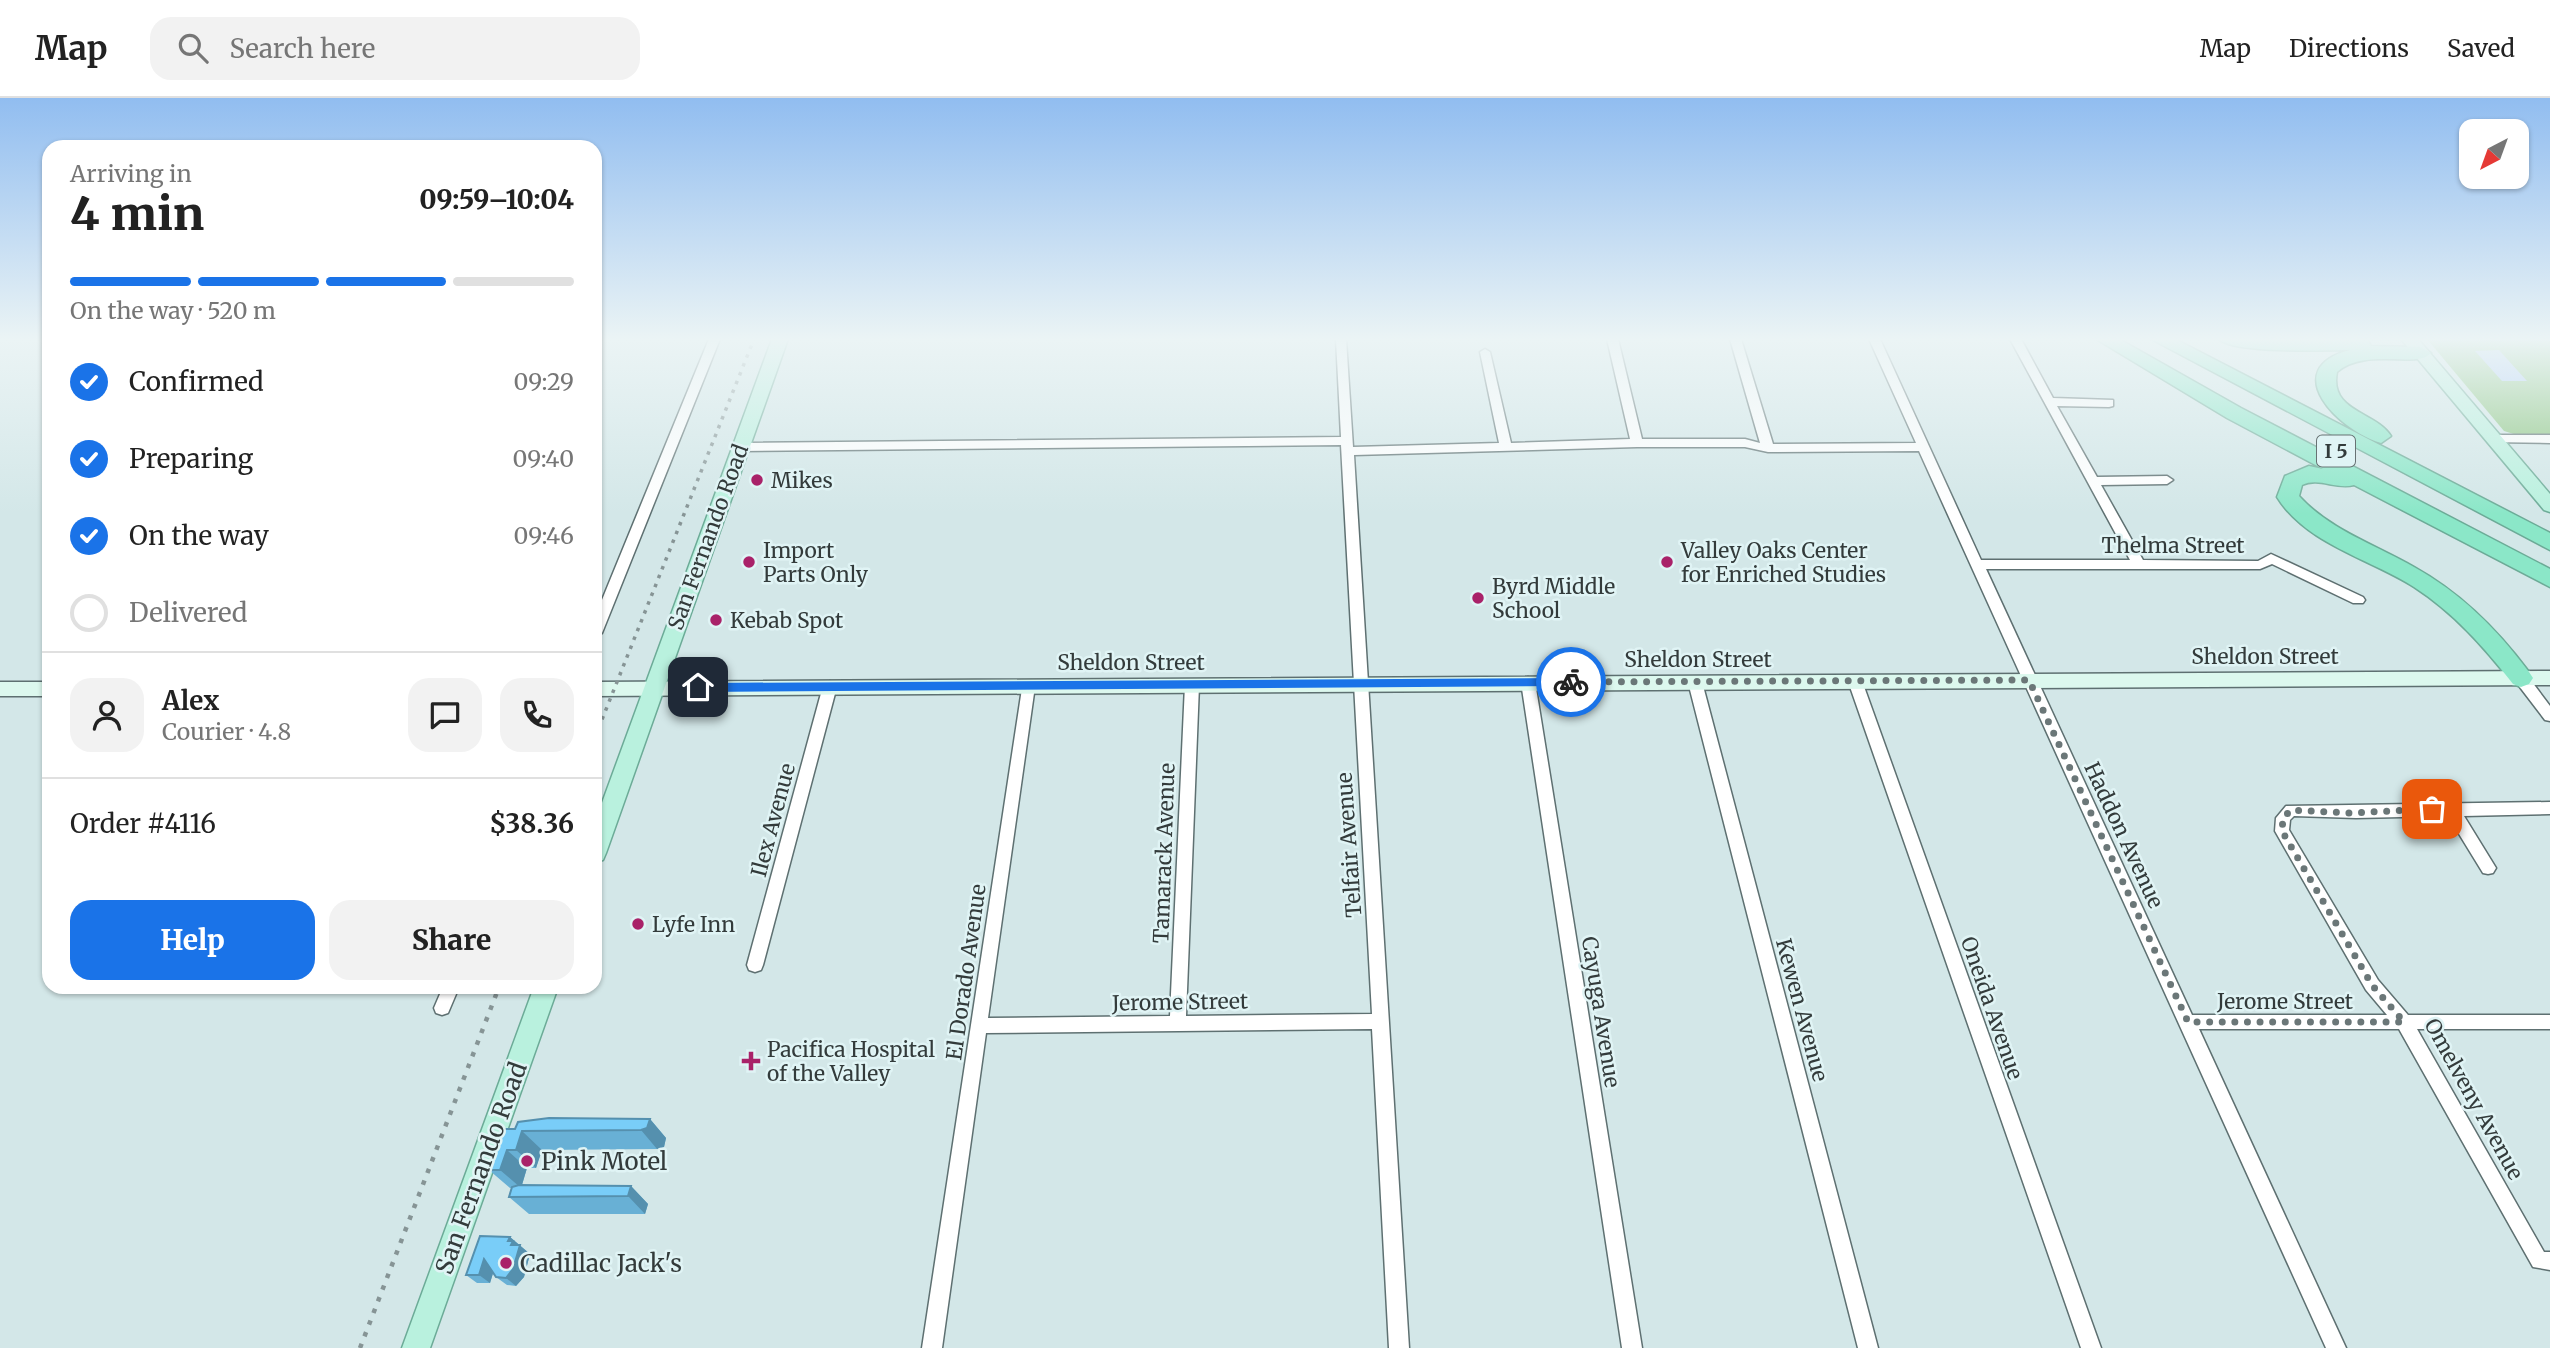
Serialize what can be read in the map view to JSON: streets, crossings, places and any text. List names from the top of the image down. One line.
{"streets":{"highway":["I 5"],"main road":["San Fernando Road","Sheldon Street"],"street":["Thelma Street","Ilex Avenue","Haddon Avenue","Telfair Avenue","Tamarack Avenue","El Dorado Avenue","Jerome Street","Oneida Avenue","Kewen Avenue","Cayuga Avenue","Omelveny Avenue"]},"crossings":[["San Fernando Road","Sheldon Street"],["Thelma Street","Haddon Avenue"],["Sheldon Street","Ilex Avenue"],["Sheldon Street","Haddon Avenue"],["Sheldon Street","Telfair Avenue"],["Sheldon Street","Tamarack Avenue"],["Sheldon Street","El Dorado Avenue"],["Sheldon Street","Oneida Avenue"],["Sheldon Street","Kewen Avenue"],["Sheldon Street","Cayuga Avenue"],["Haddon Avenue","Jerome Street"],["Telfair Avenue","Jerome Street"],["Tamarack Avenue","Jerome Street"],["El Dorado Avenue","Jerome Street"],["Jerome Street","Omelveny Avenue"]],"places":{"other":["Mikes","Import Parts Only","Valley Oaks Center for Enriched Studies","Byrd Middle School","Kebab Spot","Lyfe Inn","Pink Motel","Cadillac Jack's"],"health":["Pacifica Hospital of the Valley"]},"north":"bottom left","page":{"header":"Map","search":"Search here","nav":["Map","Directions","Saved"],"heading":["4 min","Arriving in","09:59–10:04"],"panel":["Alex","Courier · 4.8","Order #4116","$38.36"],"bar":"On the way · 520 m","list":[["Confirmed","09:29"],["Preparing","09:40"],["On the way","09:46"],"Delivered"],"buttons":["Help","Share"]}}
